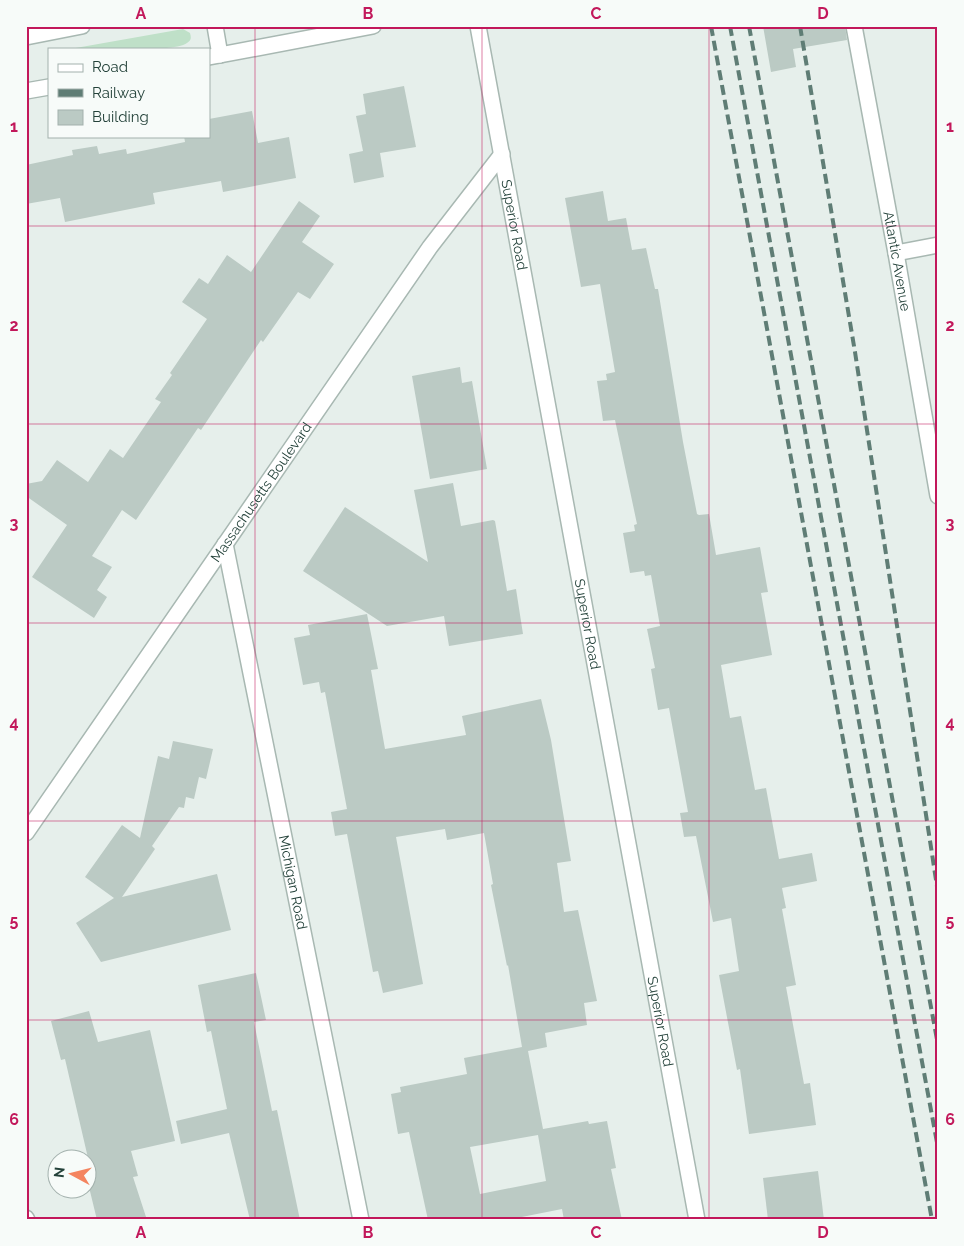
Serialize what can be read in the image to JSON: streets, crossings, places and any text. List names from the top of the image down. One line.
{"streets":{"street":["Superior Road","Atlantic Avenue","Massachusetts Boulevard","Michigan Road"]},"crossings":[["Superior Road","Massachusetts Boulevard"],["Massachusetts Boulevard","Michigan Road"]],"legend":["Road","Railway","Building"],"north":"left","grid":{"columns":["A","B","C","D"],"rows":["1","2","3","4","5","6"]}}
